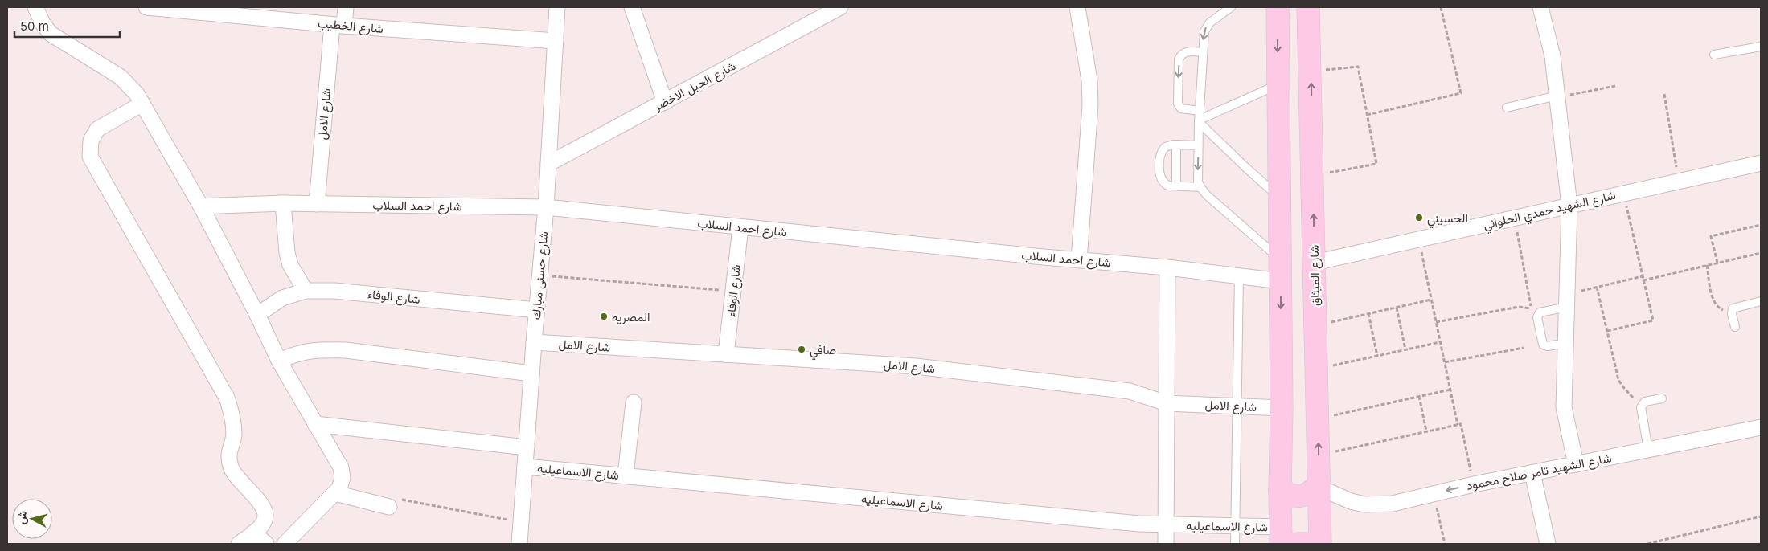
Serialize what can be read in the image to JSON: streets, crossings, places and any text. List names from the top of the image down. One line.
{"streets":{"main road":["شارع الميثاق"],"street":["شارع الخطيب","شارع الجبل الاخضر","شارع الامل","شارع احمد السلاب","شارع الشهيد حمدي الحلواني","شارع حسنى مبارك","شارع الوفاء","شارع الاسماعيليه","شارع الشهيد تامر صلاح محمود"]},"crossings":[["شارع الخطيب","شارع الامل"],["شارع الخطيب","شارع حسنى مبارك"],["شارع الجبل الاخضر","شارع حسنى مبارك"],["شارع الامل","شارع احمد السلاب"],["شارع الامل","شارع حسنى مبارك"],["شارع الامل","شارع الوفاء"],["شارع احمد السلاب","شارع حسنى مبارك"],["شارع احمد السلاب","شارع الوفاء"],["شارع الشهيد حمدي الحلواني","شارع الميثاق"],["شارع حسنى مبارك","شارع الوفاء"],["شارع حسنى مبارك","شارع الاسماعيليه"],["شارع الميثاق","شارع الشهيد تامر صلاح محمود"]],"places":["الحسيني","المصريه","صافي"],"scale_bar":"50 m","north":"left"}
